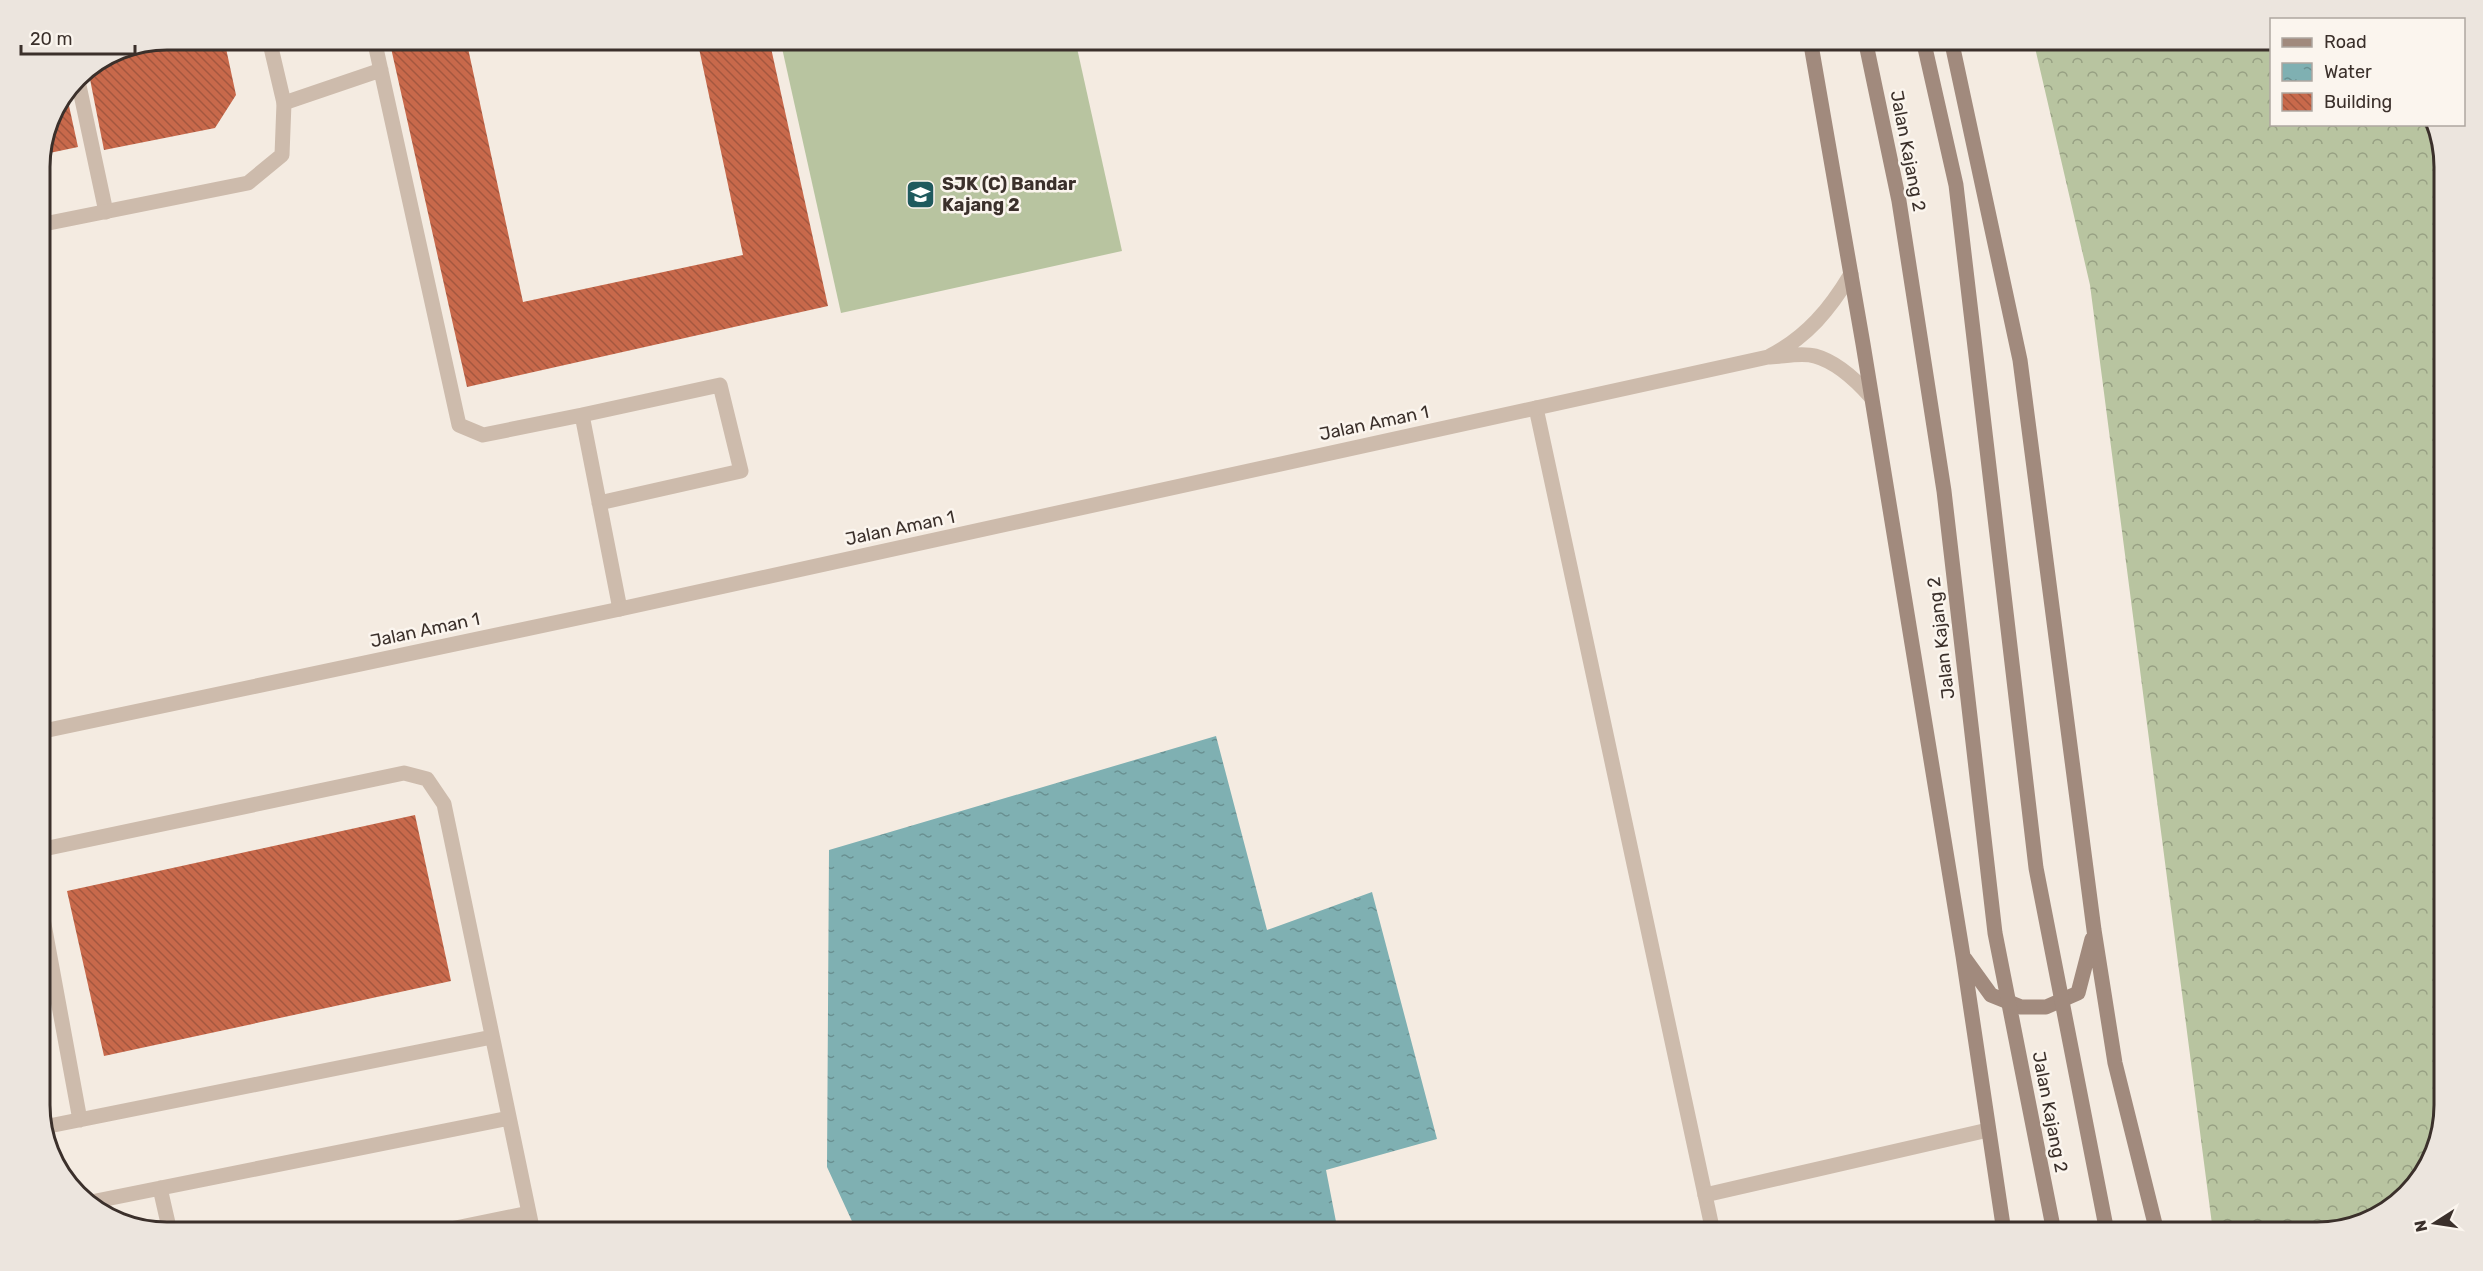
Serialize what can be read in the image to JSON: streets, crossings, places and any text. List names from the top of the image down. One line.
{"streets":{"main road":["Jalan Kajang 2"],"street":["Jalan Aman 1"]},"places":{"school or university":["SJK (C) Bandar Kajang 2"]},"legend":["Road","Water","Building"],"scale_bar":"20 m","north":"left"}
